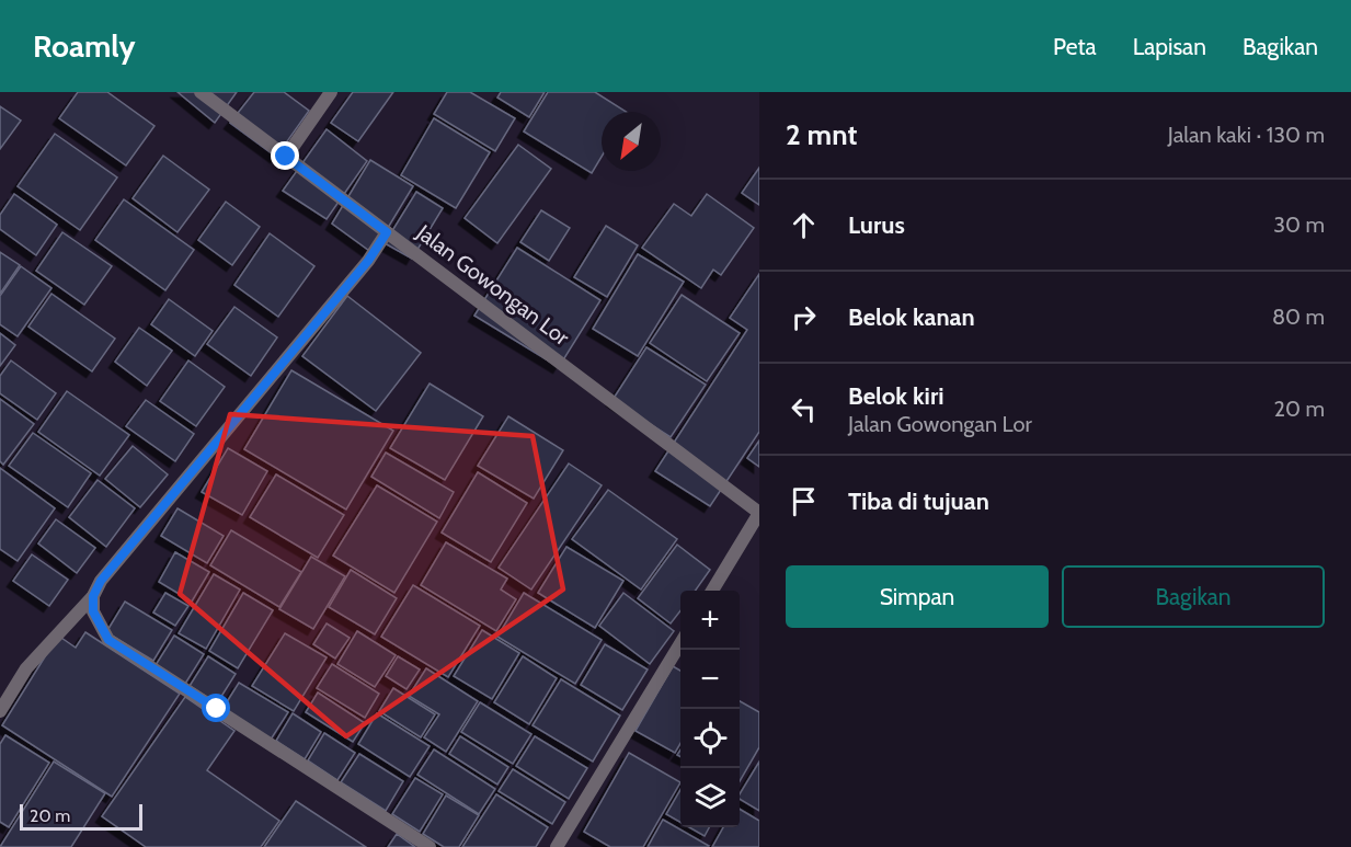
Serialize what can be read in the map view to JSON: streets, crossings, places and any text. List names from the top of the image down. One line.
{"streets":{"street":["Jalan Gowongan Lor"]},"scale_bar":"20 m","north":"bottom left","page":{"header":"Roamly","nav":["Peta","Lapisan","Bagikan"],"heading":["2 mnt","Jalan kaki · 130 m"],"list":[["Lurus","30 m"],["Belok kanan","80 m"],["Belok kiri","Jalan Gowongan Lor","20 m"],"Tiba di tujuan"],"buttons":["Simpan","Bagikan"],"map_buttons":["+","−"],"scale":"20 m"}}
